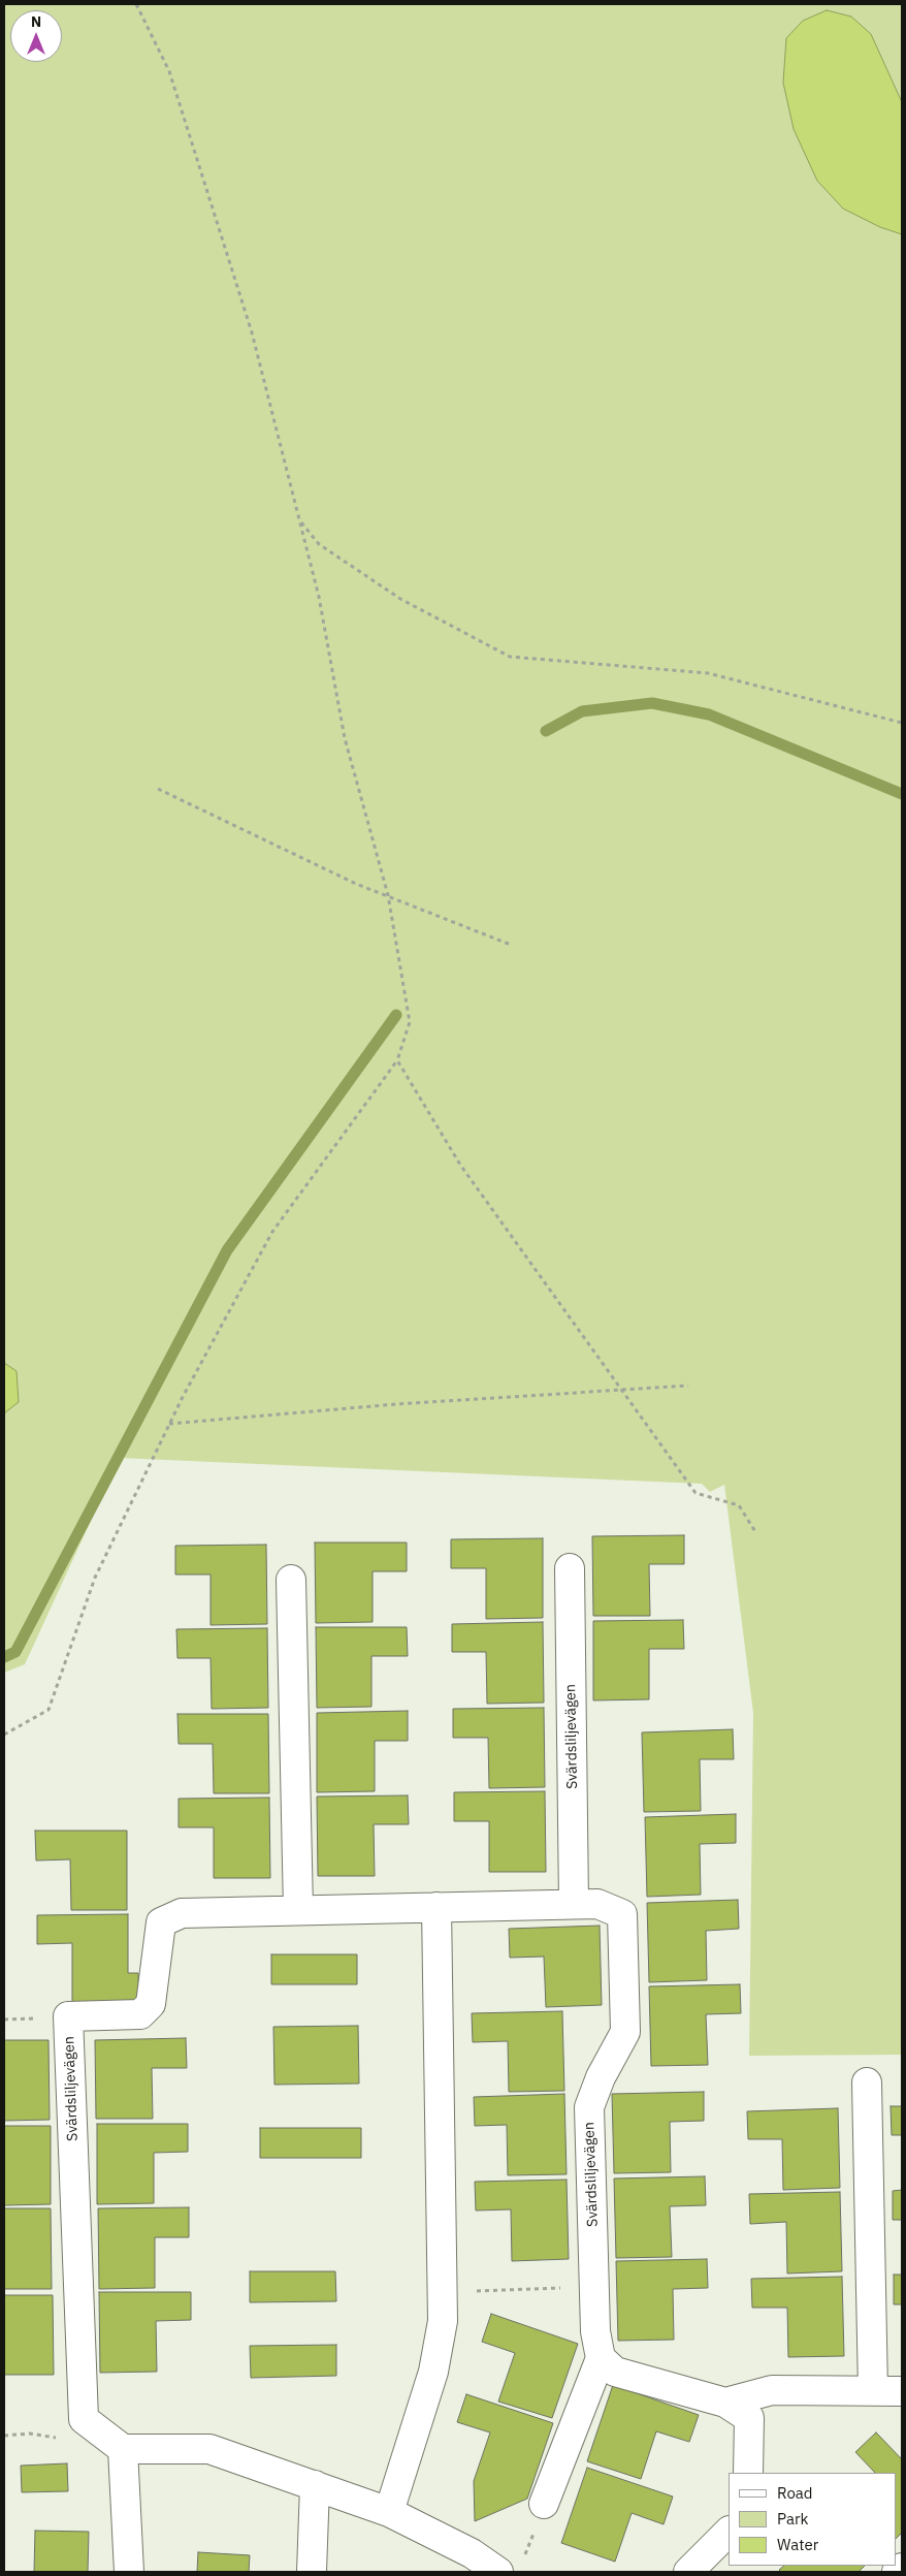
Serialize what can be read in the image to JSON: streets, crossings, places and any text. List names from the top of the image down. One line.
{"streets":{"street":["Svärdsliljevägen"]},"legend":["Road","Park","Water"],"north":"top"}
